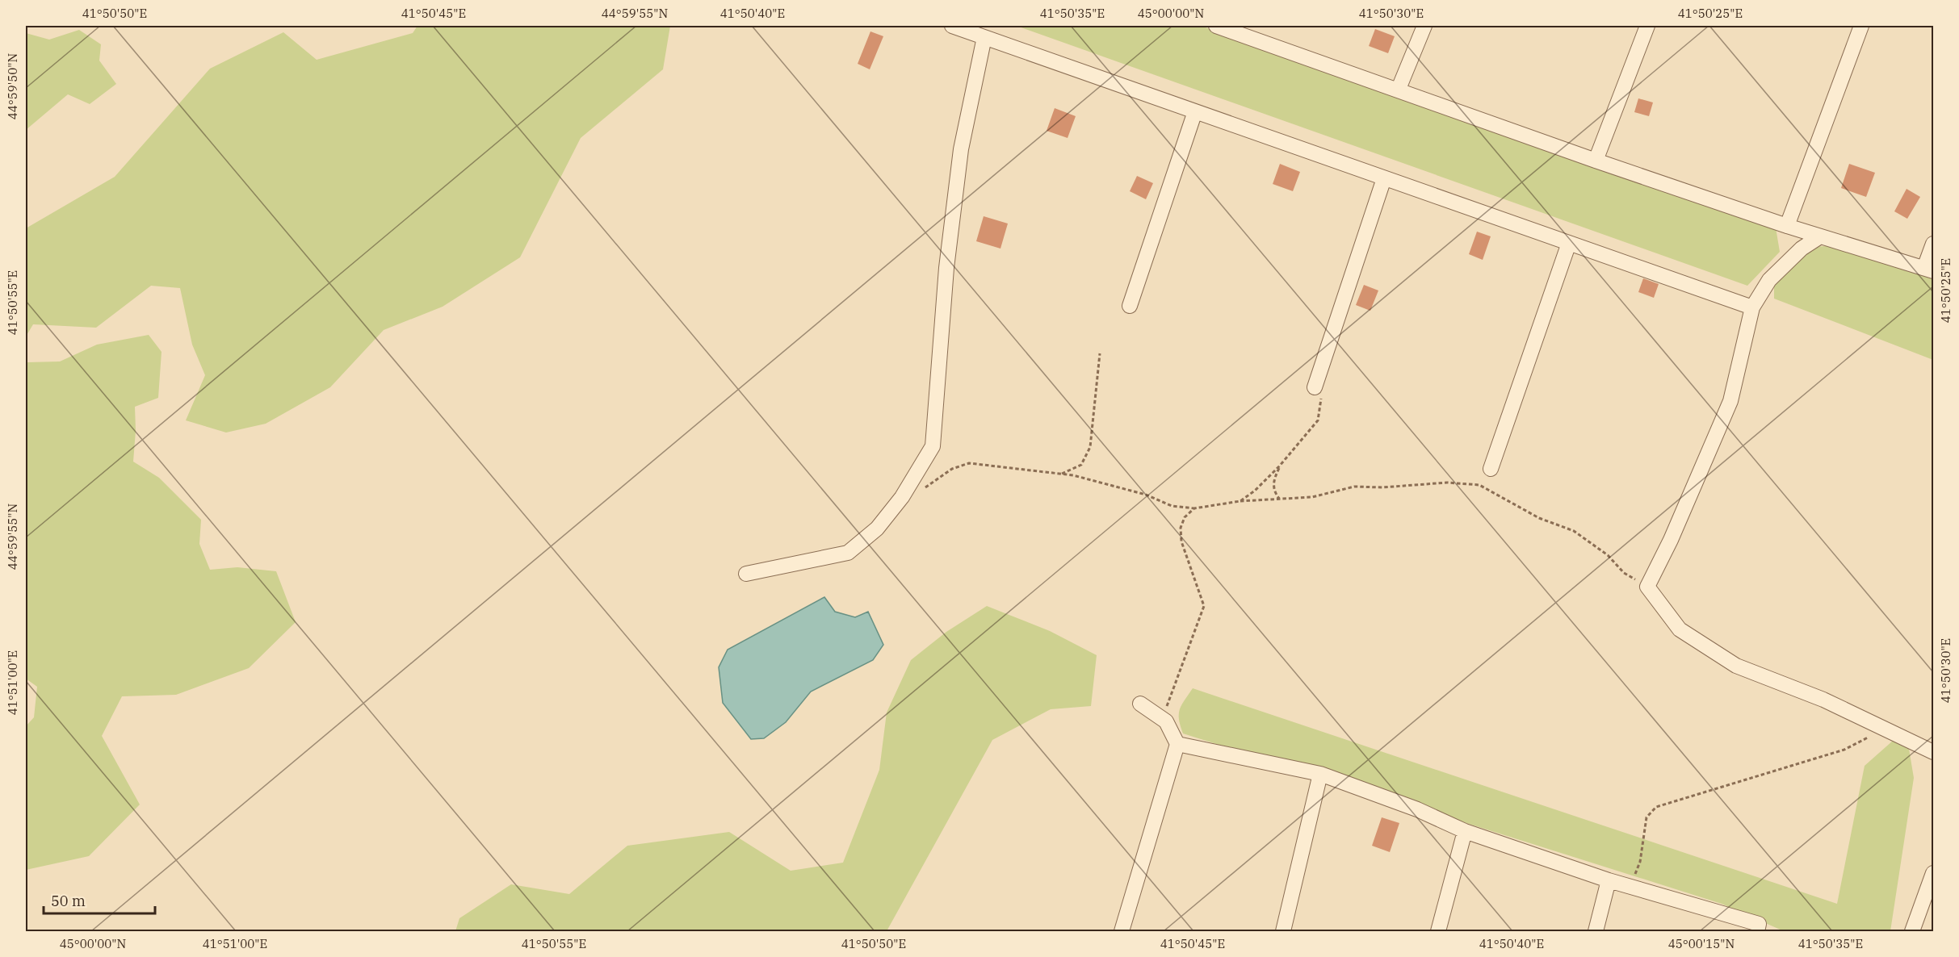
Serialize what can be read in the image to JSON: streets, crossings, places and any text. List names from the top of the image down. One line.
{"scale_bar":"50 m","coordinates":["41°50'50\"E","41°50'45\"E","44°59'55\"N","41°50'40\"E","41°50'35\"E","45°00'00\"N","41°50'30\"E","41°50'25\"E","44°59'50\"N","41°50'55\"E","41°51'00\"E","45°00'15\"N"]}
